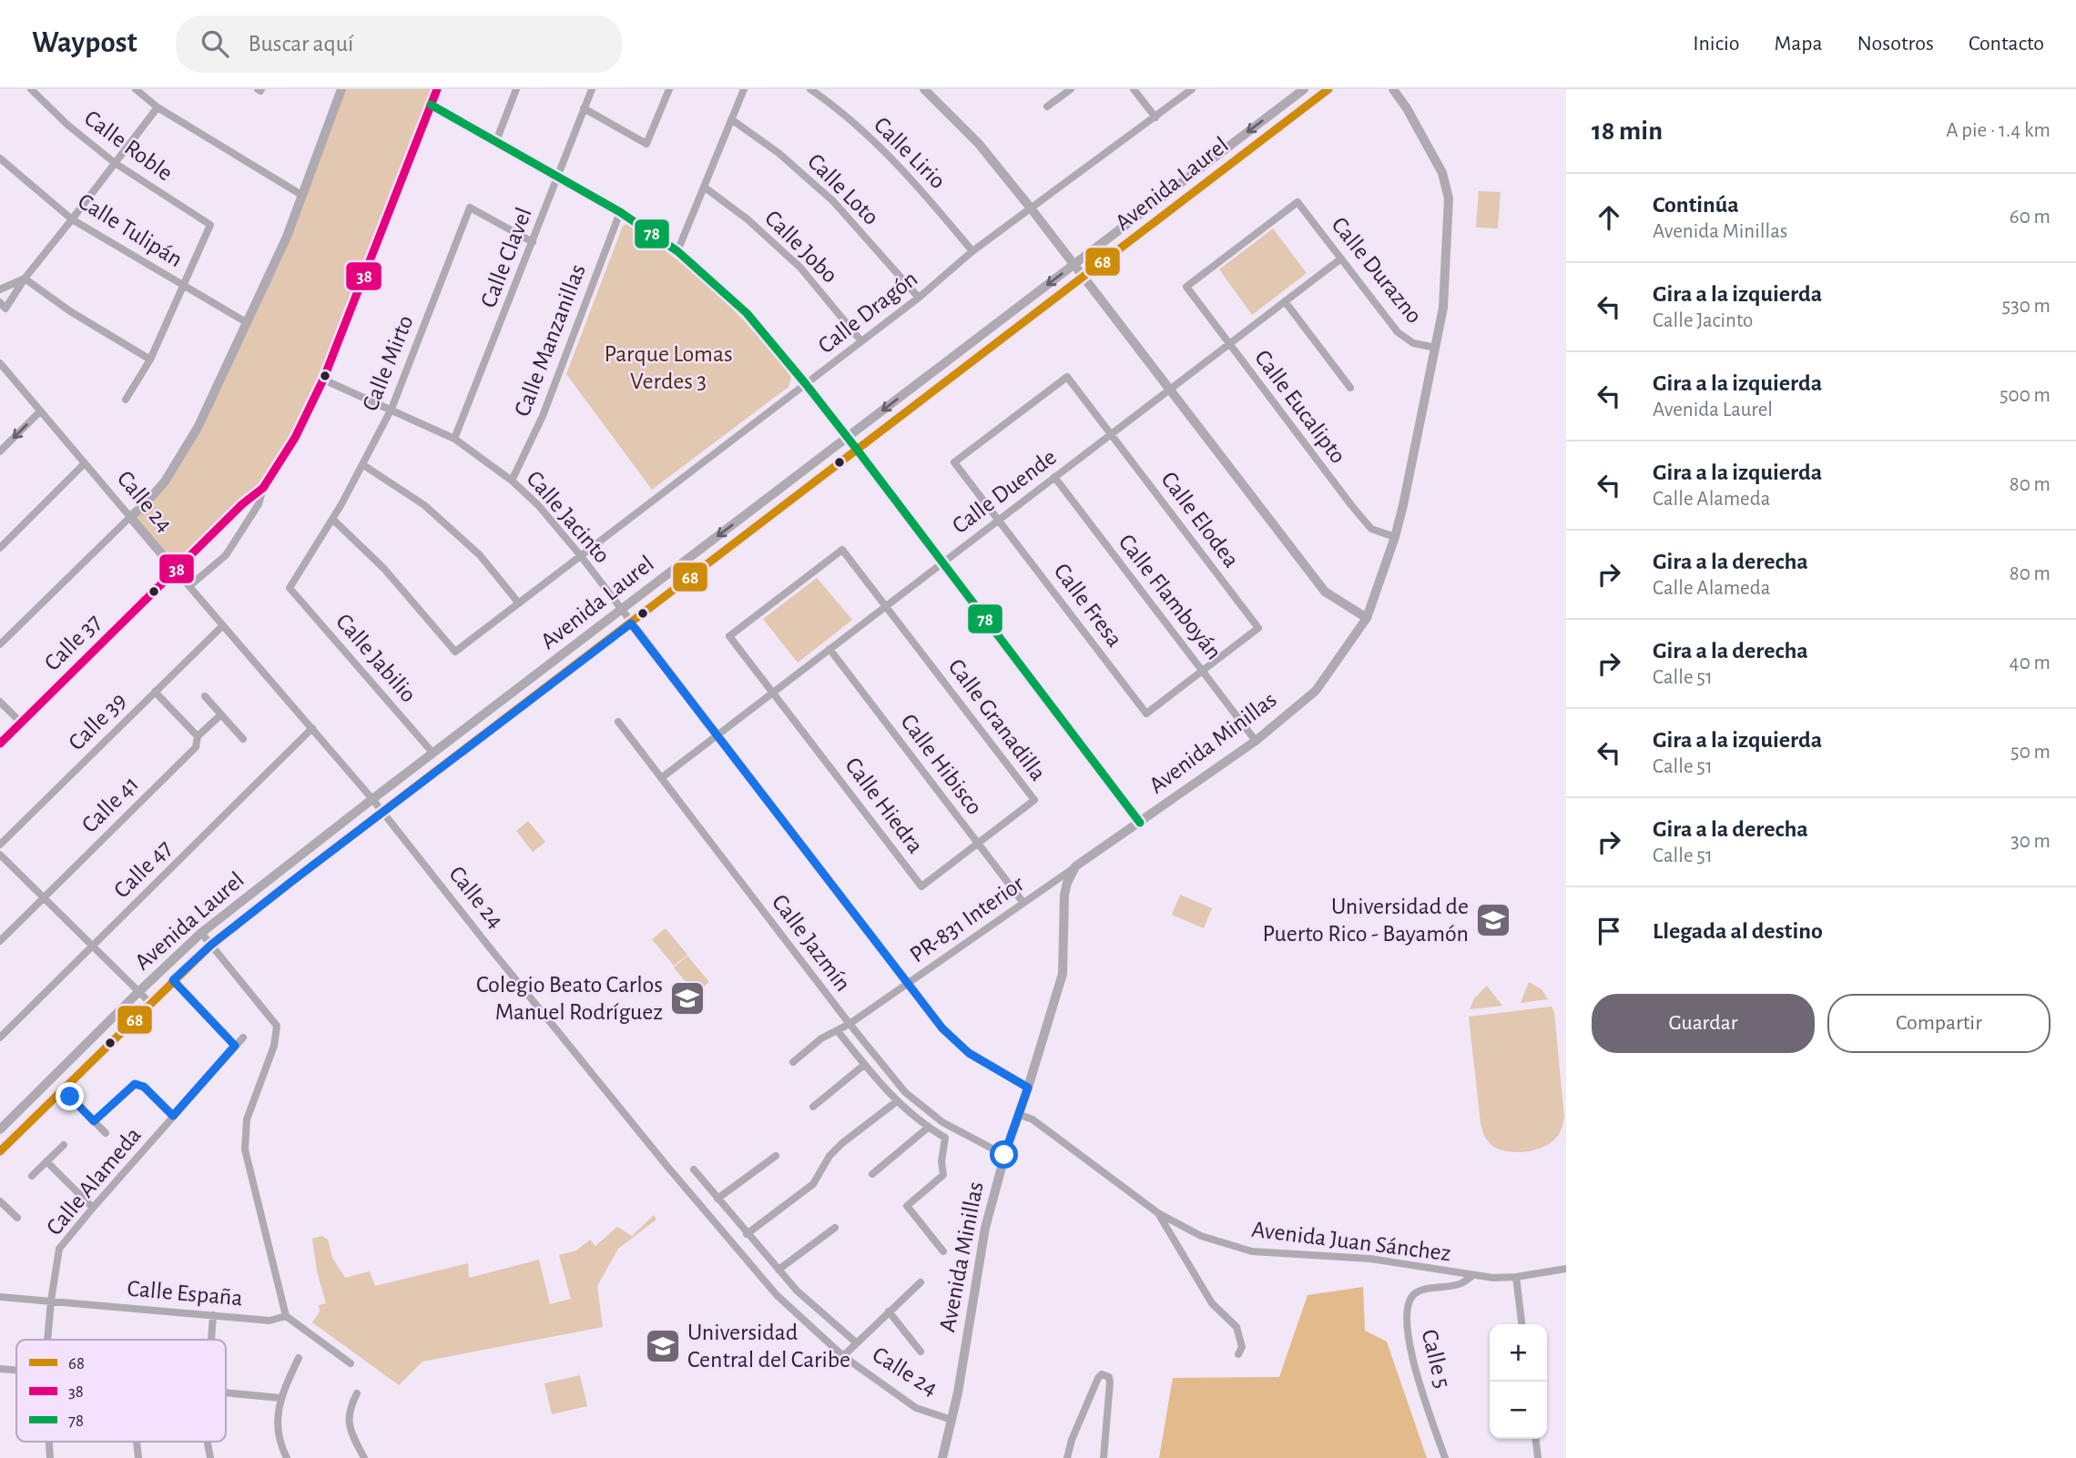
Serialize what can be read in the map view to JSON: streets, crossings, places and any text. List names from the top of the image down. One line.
{"streets":{"street":["Calle Roble","Calle Lirio","Avenida Laurel","Calle Loto","Calle Tulipán","Calle Jobo","Calle Clavel","Calle Durazno","Calle Dragón","Calle Manzanillas","Calle Mirto","Calle Eucalipto","Calle Duende","Calle 24","Calle Jacinto","Calle Elodea","Calle Flamboyán","Calle Fresa","Calle 37","Calle Jabilio","Calle Granadilla","Calle 39","Avenida Minillas","Calle Hibisco","Calle 41","Calle Hiedra","Calle 47","PR-831 Interior","Calle Jazmín","Calle Alameda","Avenida Juan Sánchez","Calle España","Calle 5"]},"crossings":[["Calle Roble","Calle Tulipán"],["Calle Lirio","Calle Dragón"],["Avenida Laurel","Calle 24"],["Avenida Laurel","Calle Jacinto"],["Avenida Laurel","Calle Jabilio"],["Calle Loto","Calle Dragón"],["Calle Jobo","Calle Dragón"],["Calle Clavel","Calle Mirto"],["Calle Clavel","Calle Jacinto"],["Calle Durazno","Calle Eucalipto"],["Calle Durazno","Calle Duende"],["Calle Durazno","Avenida Minillas"],["Calle Dragón","Calle Mirto"],["Calle Dragón","Calle Jacinto"],["Calle Manzanillas","Calle Jacinto"],["Calle Mirto","Calle Jacinto"],["Calle Mirto","Calle Jabilio"],["Calle Eucalipto","Calle Duende"],["Calle Eucalipto","Avenida Minillas"],["Calle Duende","Calle Jacinto"],["Calle Duende","Calle Elodea"],["Calle Duende","Calle Flamboyán"],["Calle Duende","Calle Fresa"],["Calle Duende","Calle Granadilla"],["Calle Duende","Calle Hibisco"],["Calle Duende","Calle Hiedra"],["Calle Duende","Calle Jazmín"],["Calle 24","Calle 37"],["Calle 24","Calle 39"],["Calle 24","Avenida Minillas"],["Calle 24","Calle 47"],["Calle Jacinto","Calle 37"],["Calle Jacinto","Avenida Minillas"],["Calle Jacinto","PR-831 Interior"],["Calle Elodea","Calle Flamboyán"],["Calle Elodea","Calle Fresa"],["Calle Flamboyán","Calle Fresa"],["Calle Flamboyán","Avenida Minillas"],["Calle Granadilla","Calle Hibisco"],["Calle Granadilla","Calle Hiedra"],["Avenida Minillas","PR-831 Interior"],["Avenida Minillas","Calle Jazmín"],["Avenida Minillas","Avenida Juan Sánchez"],["Calle Hibisco","Calle Hiedra"],["Calle Hibisco","PR-831 Interior"],["PR-831 Interior","Calle Jazmín"],["Calle Alameda","Calle España"],["Avenida Juan Sánchez","Calle 5"]],"parks":["Parque Lomas Verdes 3"],"places":{"school or university":["Universidad de Puerto Rico - Bayamón","Colegio Beato Carlos Manuel Rodríguez","Universidad Central del Caribe"]},"lines":["transit line 68","transit line 38","transit line 78"],"legend":["68","38","78"],"page":{"header":"Waypost","search":"Buscar aquí","nav":["Inicio","Mapa","Nosotros","Contacto"],"heading":["18 min","A pie · 1.4 km"],"list":[["Continúa","Avenida Minillas","60 m"],["Gira a la izquierda","Calle Jacinto","530 m"],["Gira a la izquierda","Avenida Laurel","500 m"],["Gira a la izquierda","Calle Alameda","80 m"],["Gira a la derecha","Calle Alameda","80 m"],["Gira a la derecha","Calle 51","40 m"],["Gira a la izquierda","Calle 51","50 m"],["Gira a la derecha","Calle 51","30 m"],"Llegada al destino"],"buttons":["Guardar","Compartir"],"map_buttons":["+","−"]}}
